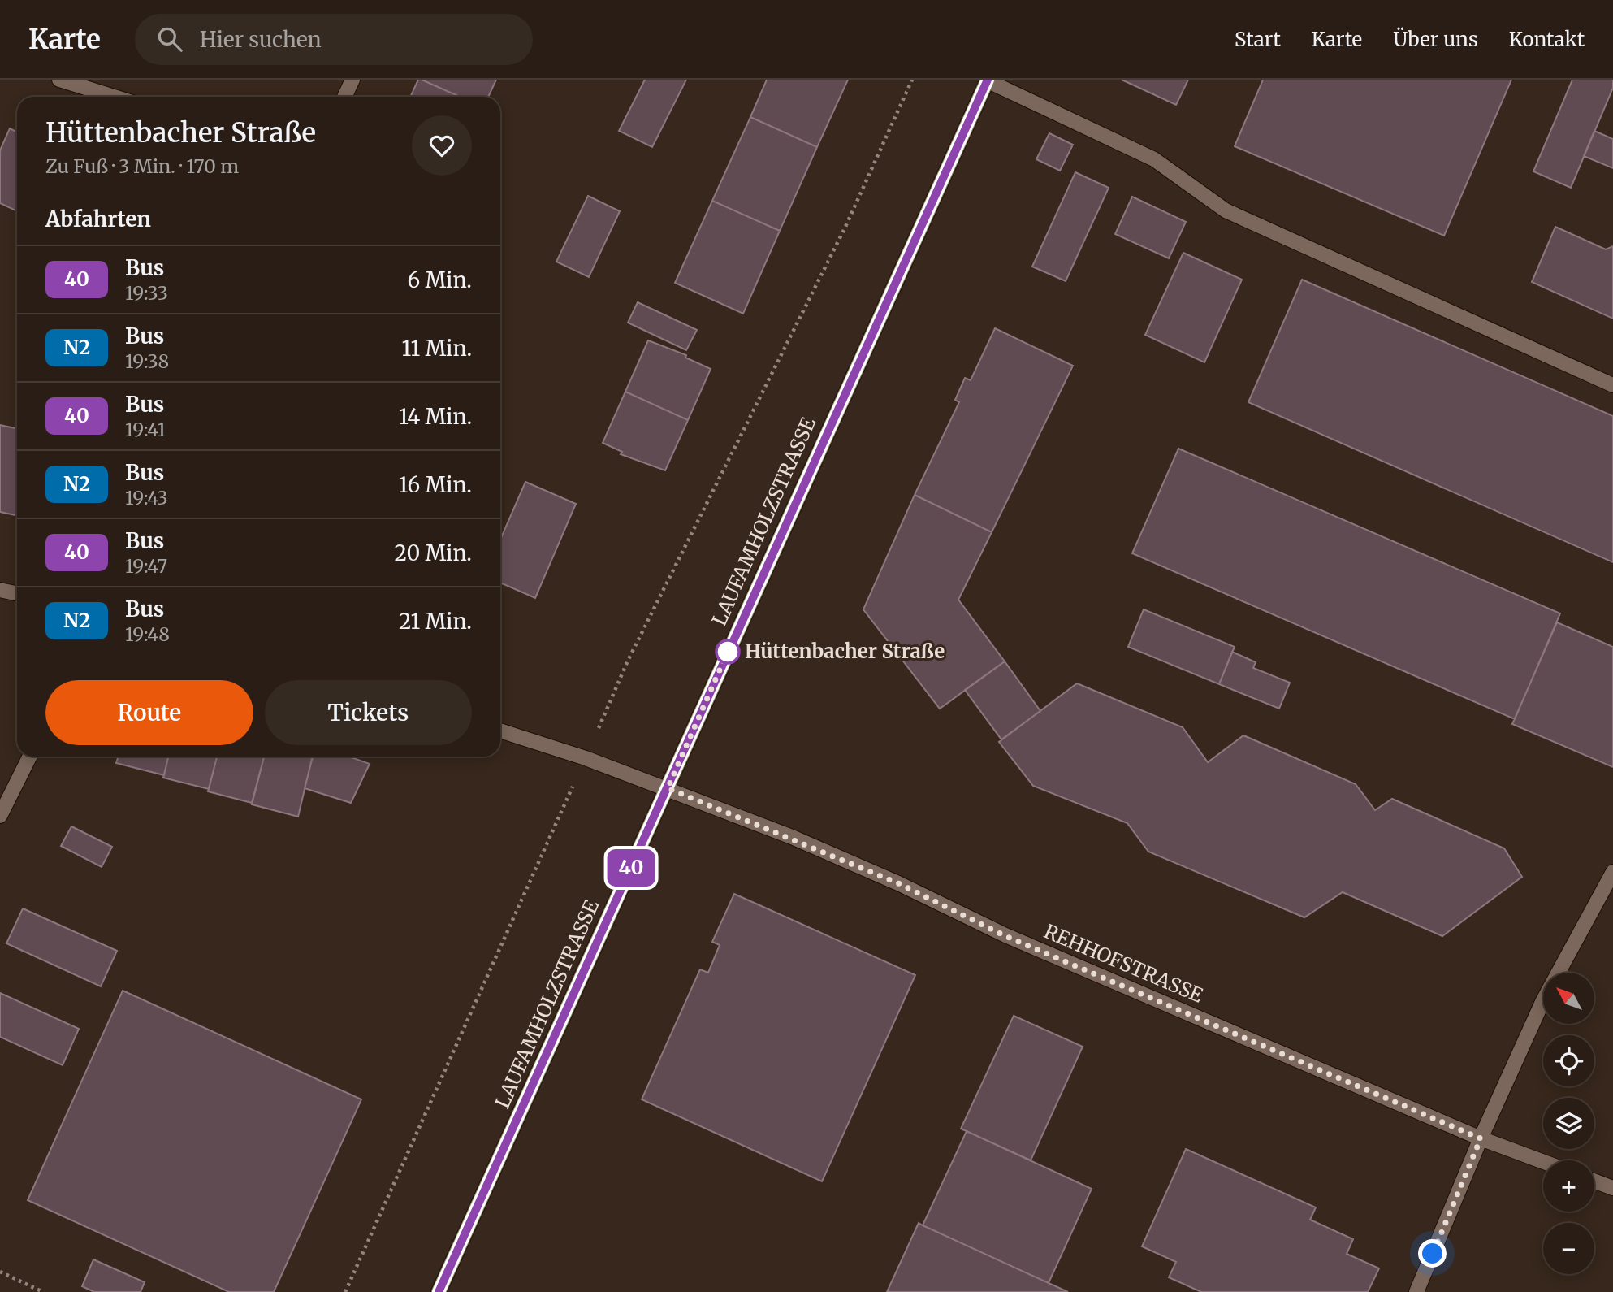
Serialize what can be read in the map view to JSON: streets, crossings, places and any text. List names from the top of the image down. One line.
{"streets":{"main road":["LAUFAMHOLZSTRASSE"],"street":["REHHOFSTRASSE"]},"crossings":[["LAUFAMHOLZSTRASSE","REHHOFSTRASSE"]],"places":["Hüttenbacher Straße"],"lines":["bus line 40"],"north":"top left","page":{"header":"Karte","search":"Hier suchen","nav":["Start","Karte","Über uns","Kontakt"],"on_map":"40","heading":[["Hüttenbacher Straße","Zu Fuß · 3 Min. · 170 m"],"Abfahrten"],"list":[{"mark":"40","name":"Bus","note":"19:33","value":"6 Min."},{"mark":"N2","name":"Bus","note":"19:38","value":"11 Min."},{"mark":"40","name":"Bus","note":"19:41","value":"14 Min."},{"mark":"N2","name":"Bus","note":"19:43","value":"16 Min."},{"mark":"40","name":"Bus","note":"19:47","value":"20 Min."},{"mark":"N2","name":"Bus","note":"19:48","value":"21 Min."}],"buttons":["Route","Tickets"],"map_buttons":["+","−"]}}
